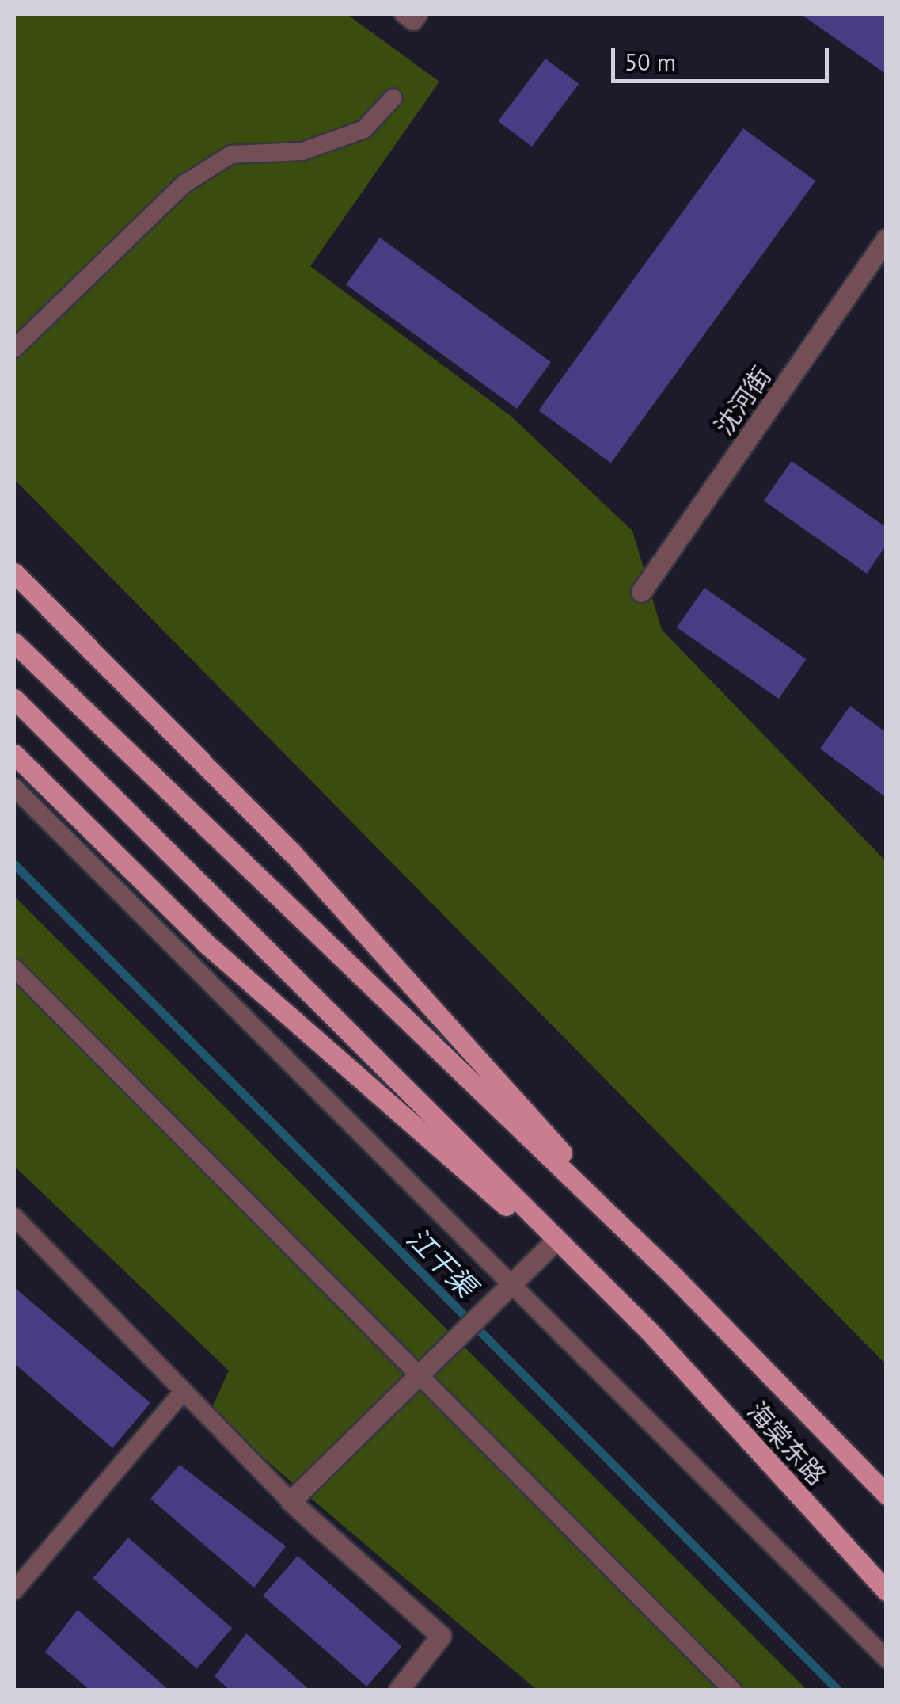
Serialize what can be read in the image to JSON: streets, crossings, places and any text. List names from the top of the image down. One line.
{"streets":{"main road":["海棠东路"],"street":["沈河街"]},"water":["江干渠"],"scale_bar":"50 m"}
